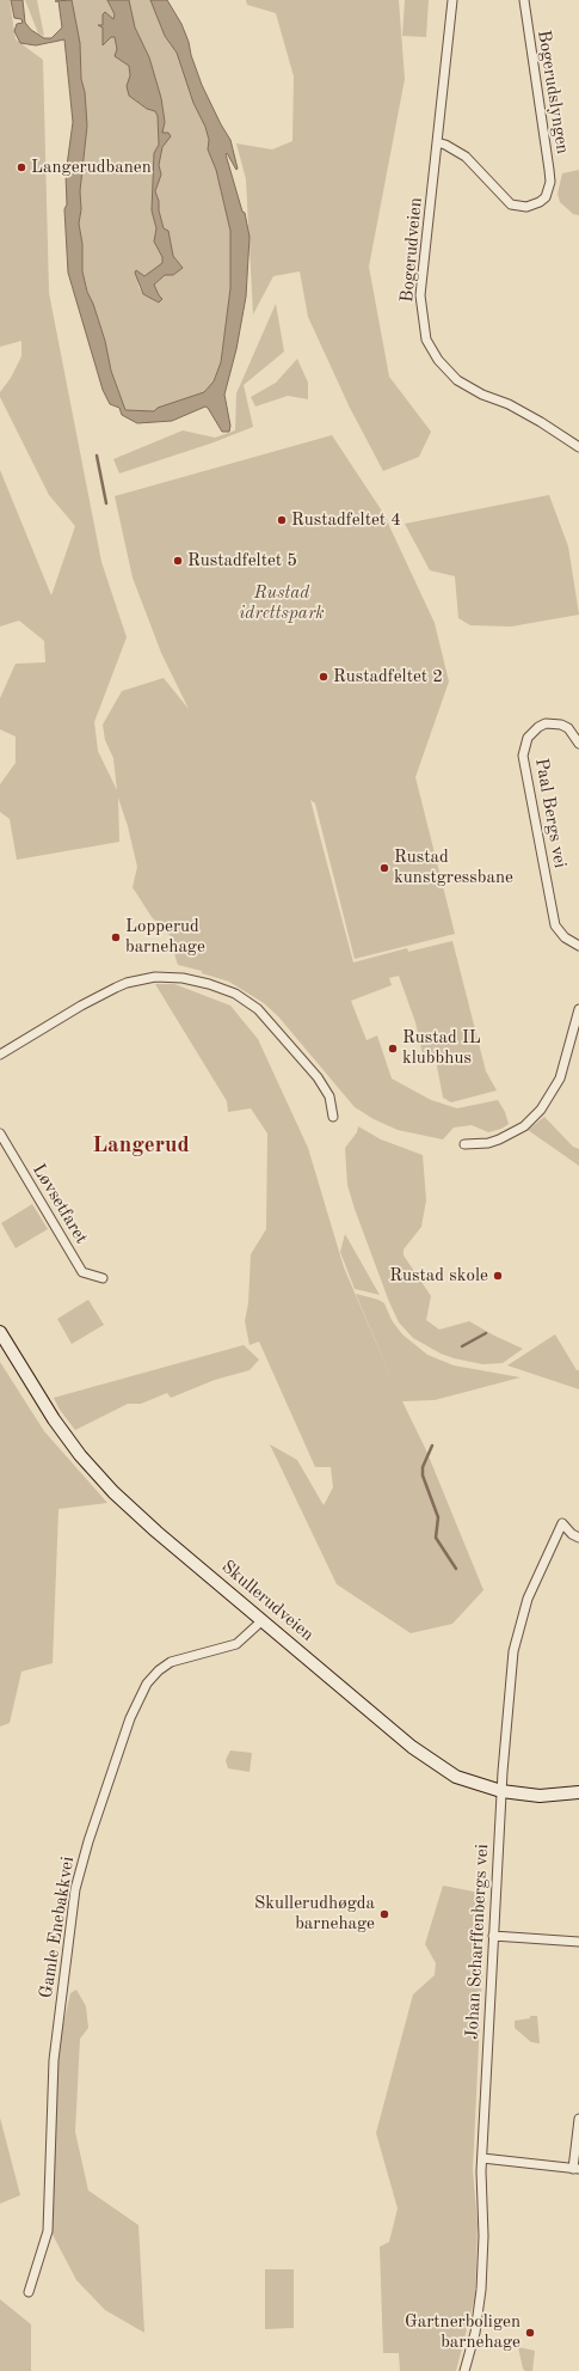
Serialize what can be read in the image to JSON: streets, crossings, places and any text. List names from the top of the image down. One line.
{"streets":{"main road":["Skullerudveien"],"street":["Bogerudslyngen","Bogerudveien","Paal Bergs vei","Løvsetfaret","Gamle Enebakkvei","Johan Scharffenbergs vei"]},"crossings":[["Bogerudslyngen","Bogerudveien"],["Skullerudveien","Gamle Enebakkvei"],["Skullerudveien","Johan Scharffenbergs vei"]],"districts":["Langerud"],"parks":["Rustad idrettspark"],"places":["Langerudbanen","Rustadfeltet 4","Rustadfeltet 5","Rustadfeltet 2","Rustad kunstgressbane","Lopperud barnehage","Rustad IL klubbhus","Rustad skole","Skullerudhøgda barnehage","Gartnerboligen barnehage"]}
